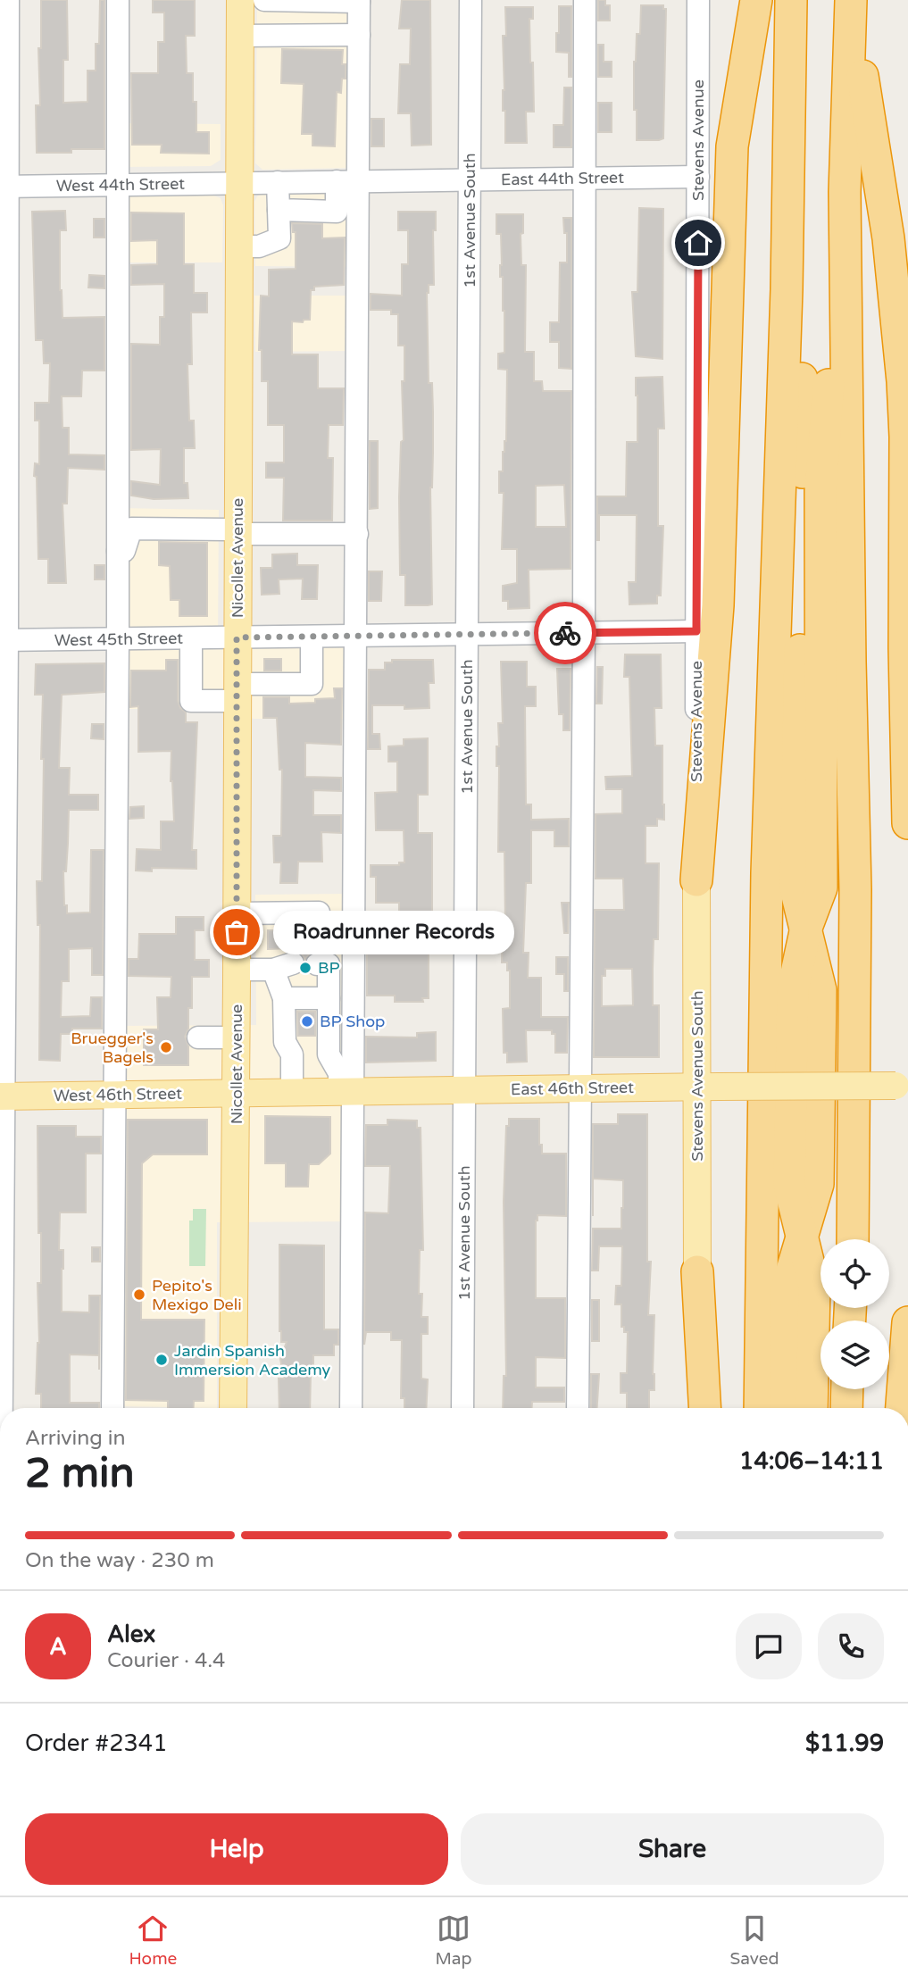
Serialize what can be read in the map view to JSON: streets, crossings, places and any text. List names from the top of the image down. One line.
{"streets":{"main road":["Nicollet Avenue","Stevens Avenue South","East 46th Street","West 46th Street"],"street":["Stevens Avenue","East 44th Street","West 44th Street","1st Avenue South","West 45th Street"]},"crossings":[["Stevens Avenue","East 44th Street"],["Stevens Avenue","West 45th Street"],["Stevens Avenue","Stevens Avenue South"],["East 44th Street","West 44th Street"],["East 44th Street","1st Avenue South"],["East 44th Street","Nicollet Avenue"],["West 44th Street","Nicollet Avenue"],["1st Avenue South","West 45th Street"],["1st Avenue South","East 46th Street"],["Nicollet Avenue","West 45th Street"],["Nicollet Avenue","East 46th Street"],["Nicollet Avenue","West 46th Street"],["Stevens Avenue South","East 46th Street"],["East 46th Street","West 46th Street"]],"places":["Roadrunner Records","BP","BP Shop","Bruegger's Bagels","Pepito's Mexigo Deli","Jardin Spanish Immersion Academy"],"page":{"bubble":"Roadrunner Records","heading":["2 min","Arriving in","14:06–14:11"],"panel":["Alex","Courier · 4.4","Order #2341","$11.99"],"bar":"On the way · 230 m","round":"A","buttons":["Help","Share"],"tabs":["Home","Map","Saved"]}}
